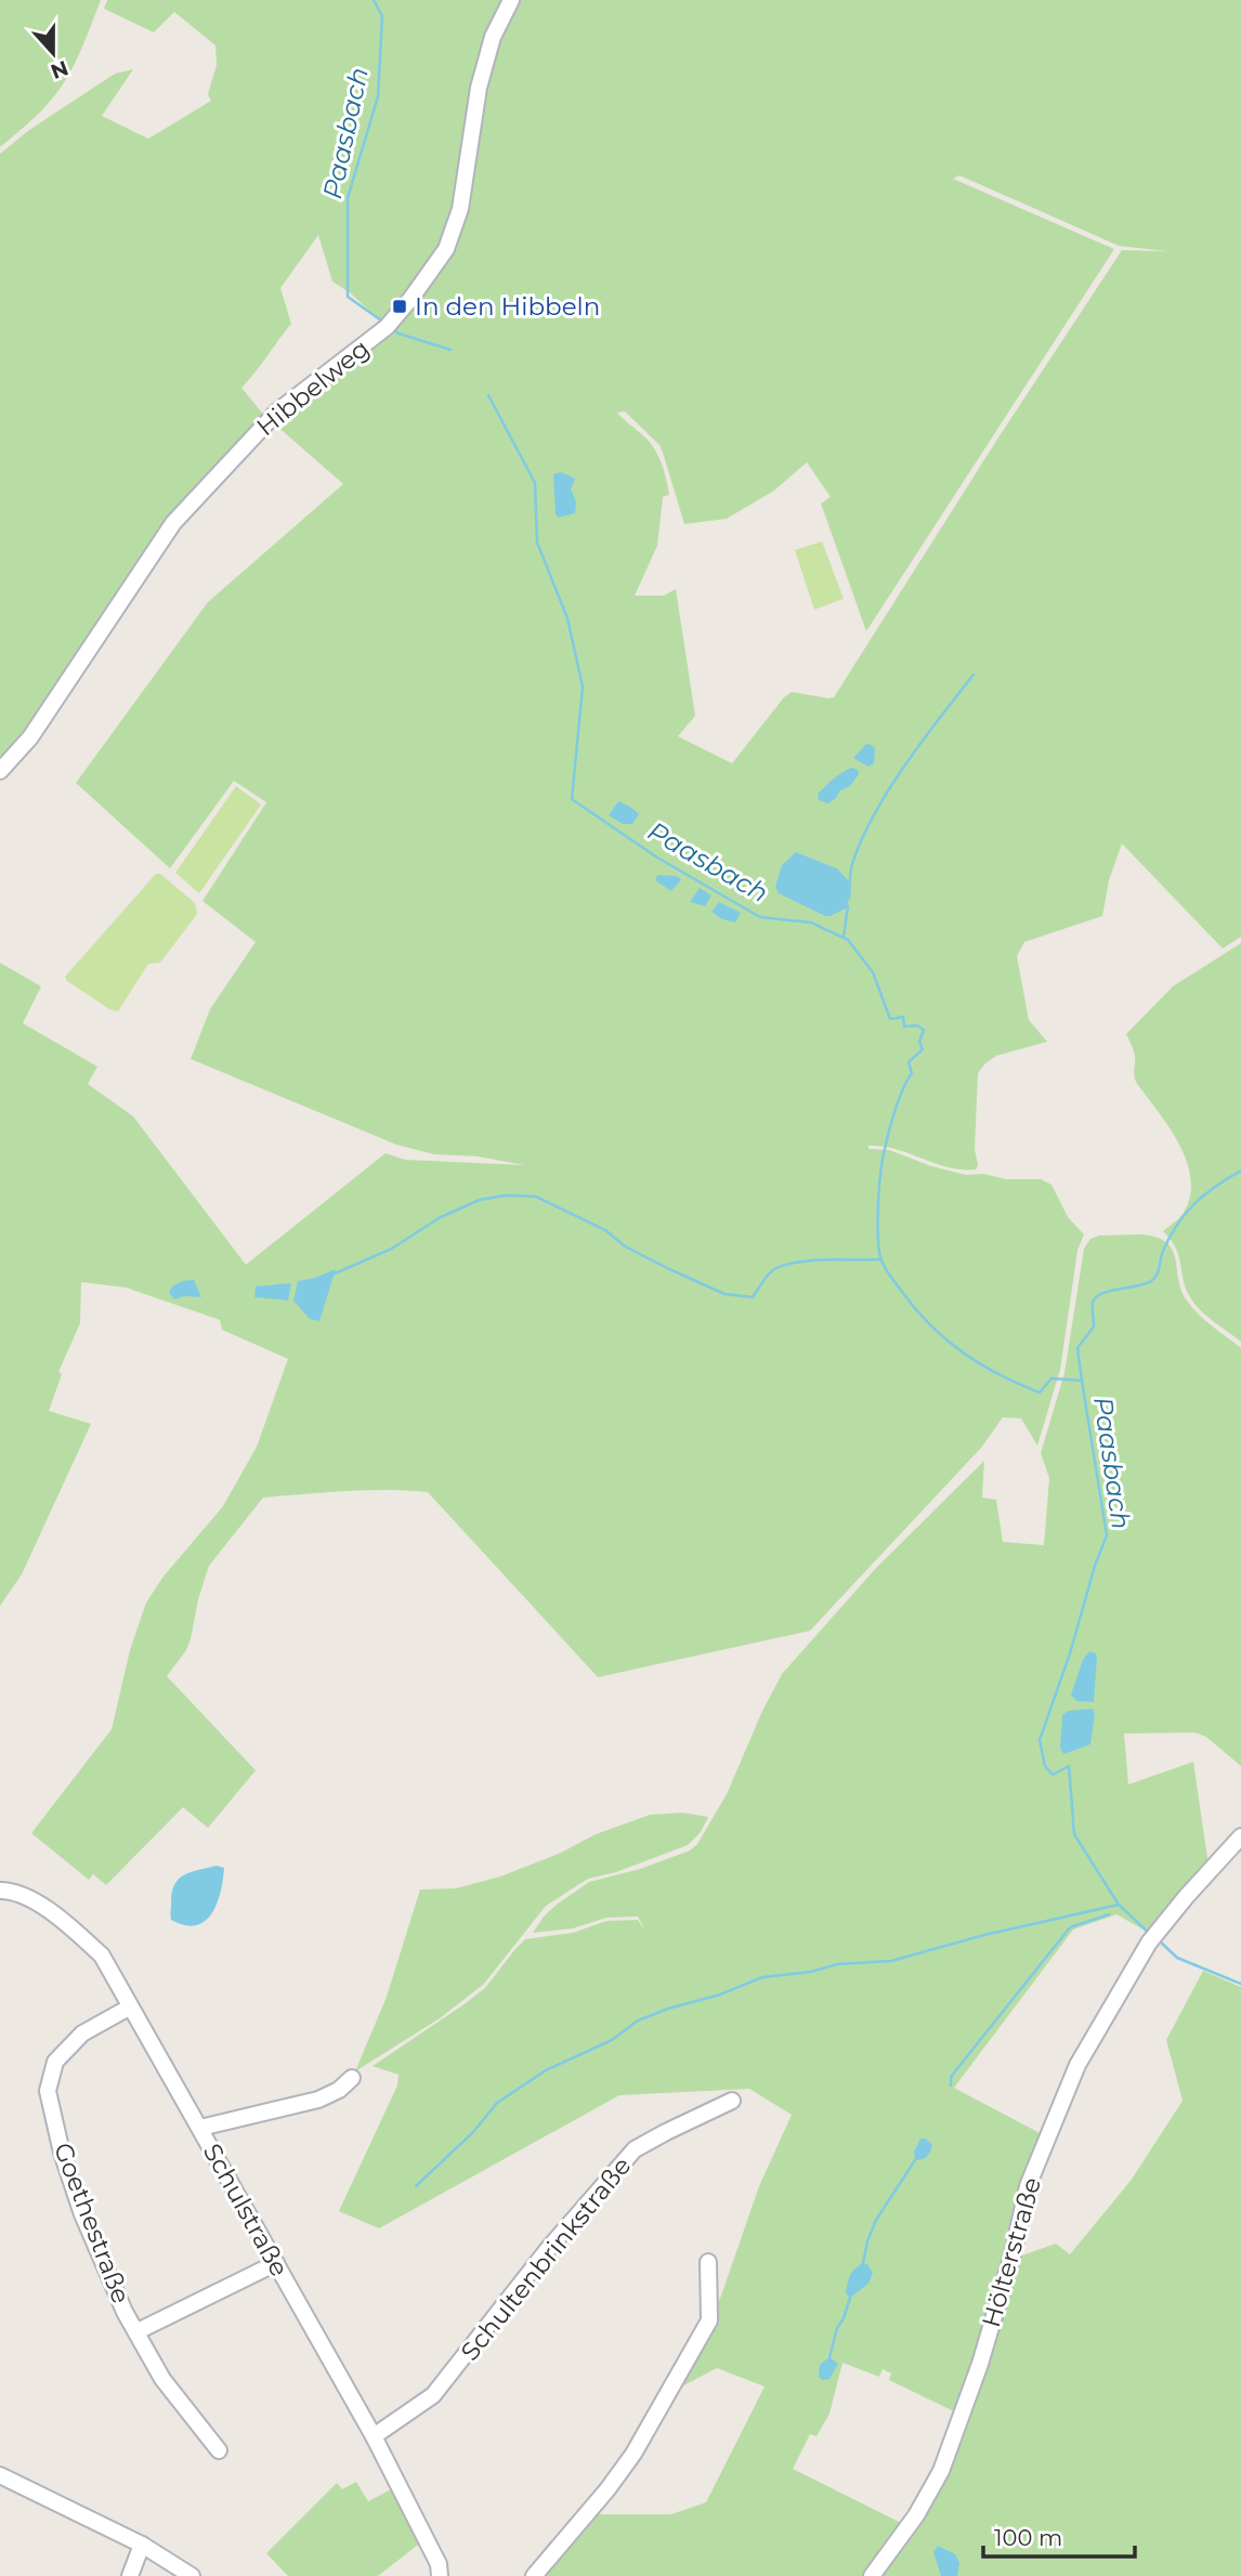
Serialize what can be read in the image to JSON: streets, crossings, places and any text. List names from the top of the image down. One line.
{"streets":{"street":["Hibbelweg","Schulstraße","Goethestraße","Hölterstraße","Schultenbrinkstraße"]},"crossings":[["Schulstraße","Goethestraße"],["Schulstraße","Schultenbrinkstraße"]],"water":["Paasbach"],"places":{"transit":["In den Hibbeln"]},"scale_bar":"100 m","north":"bottom"}
